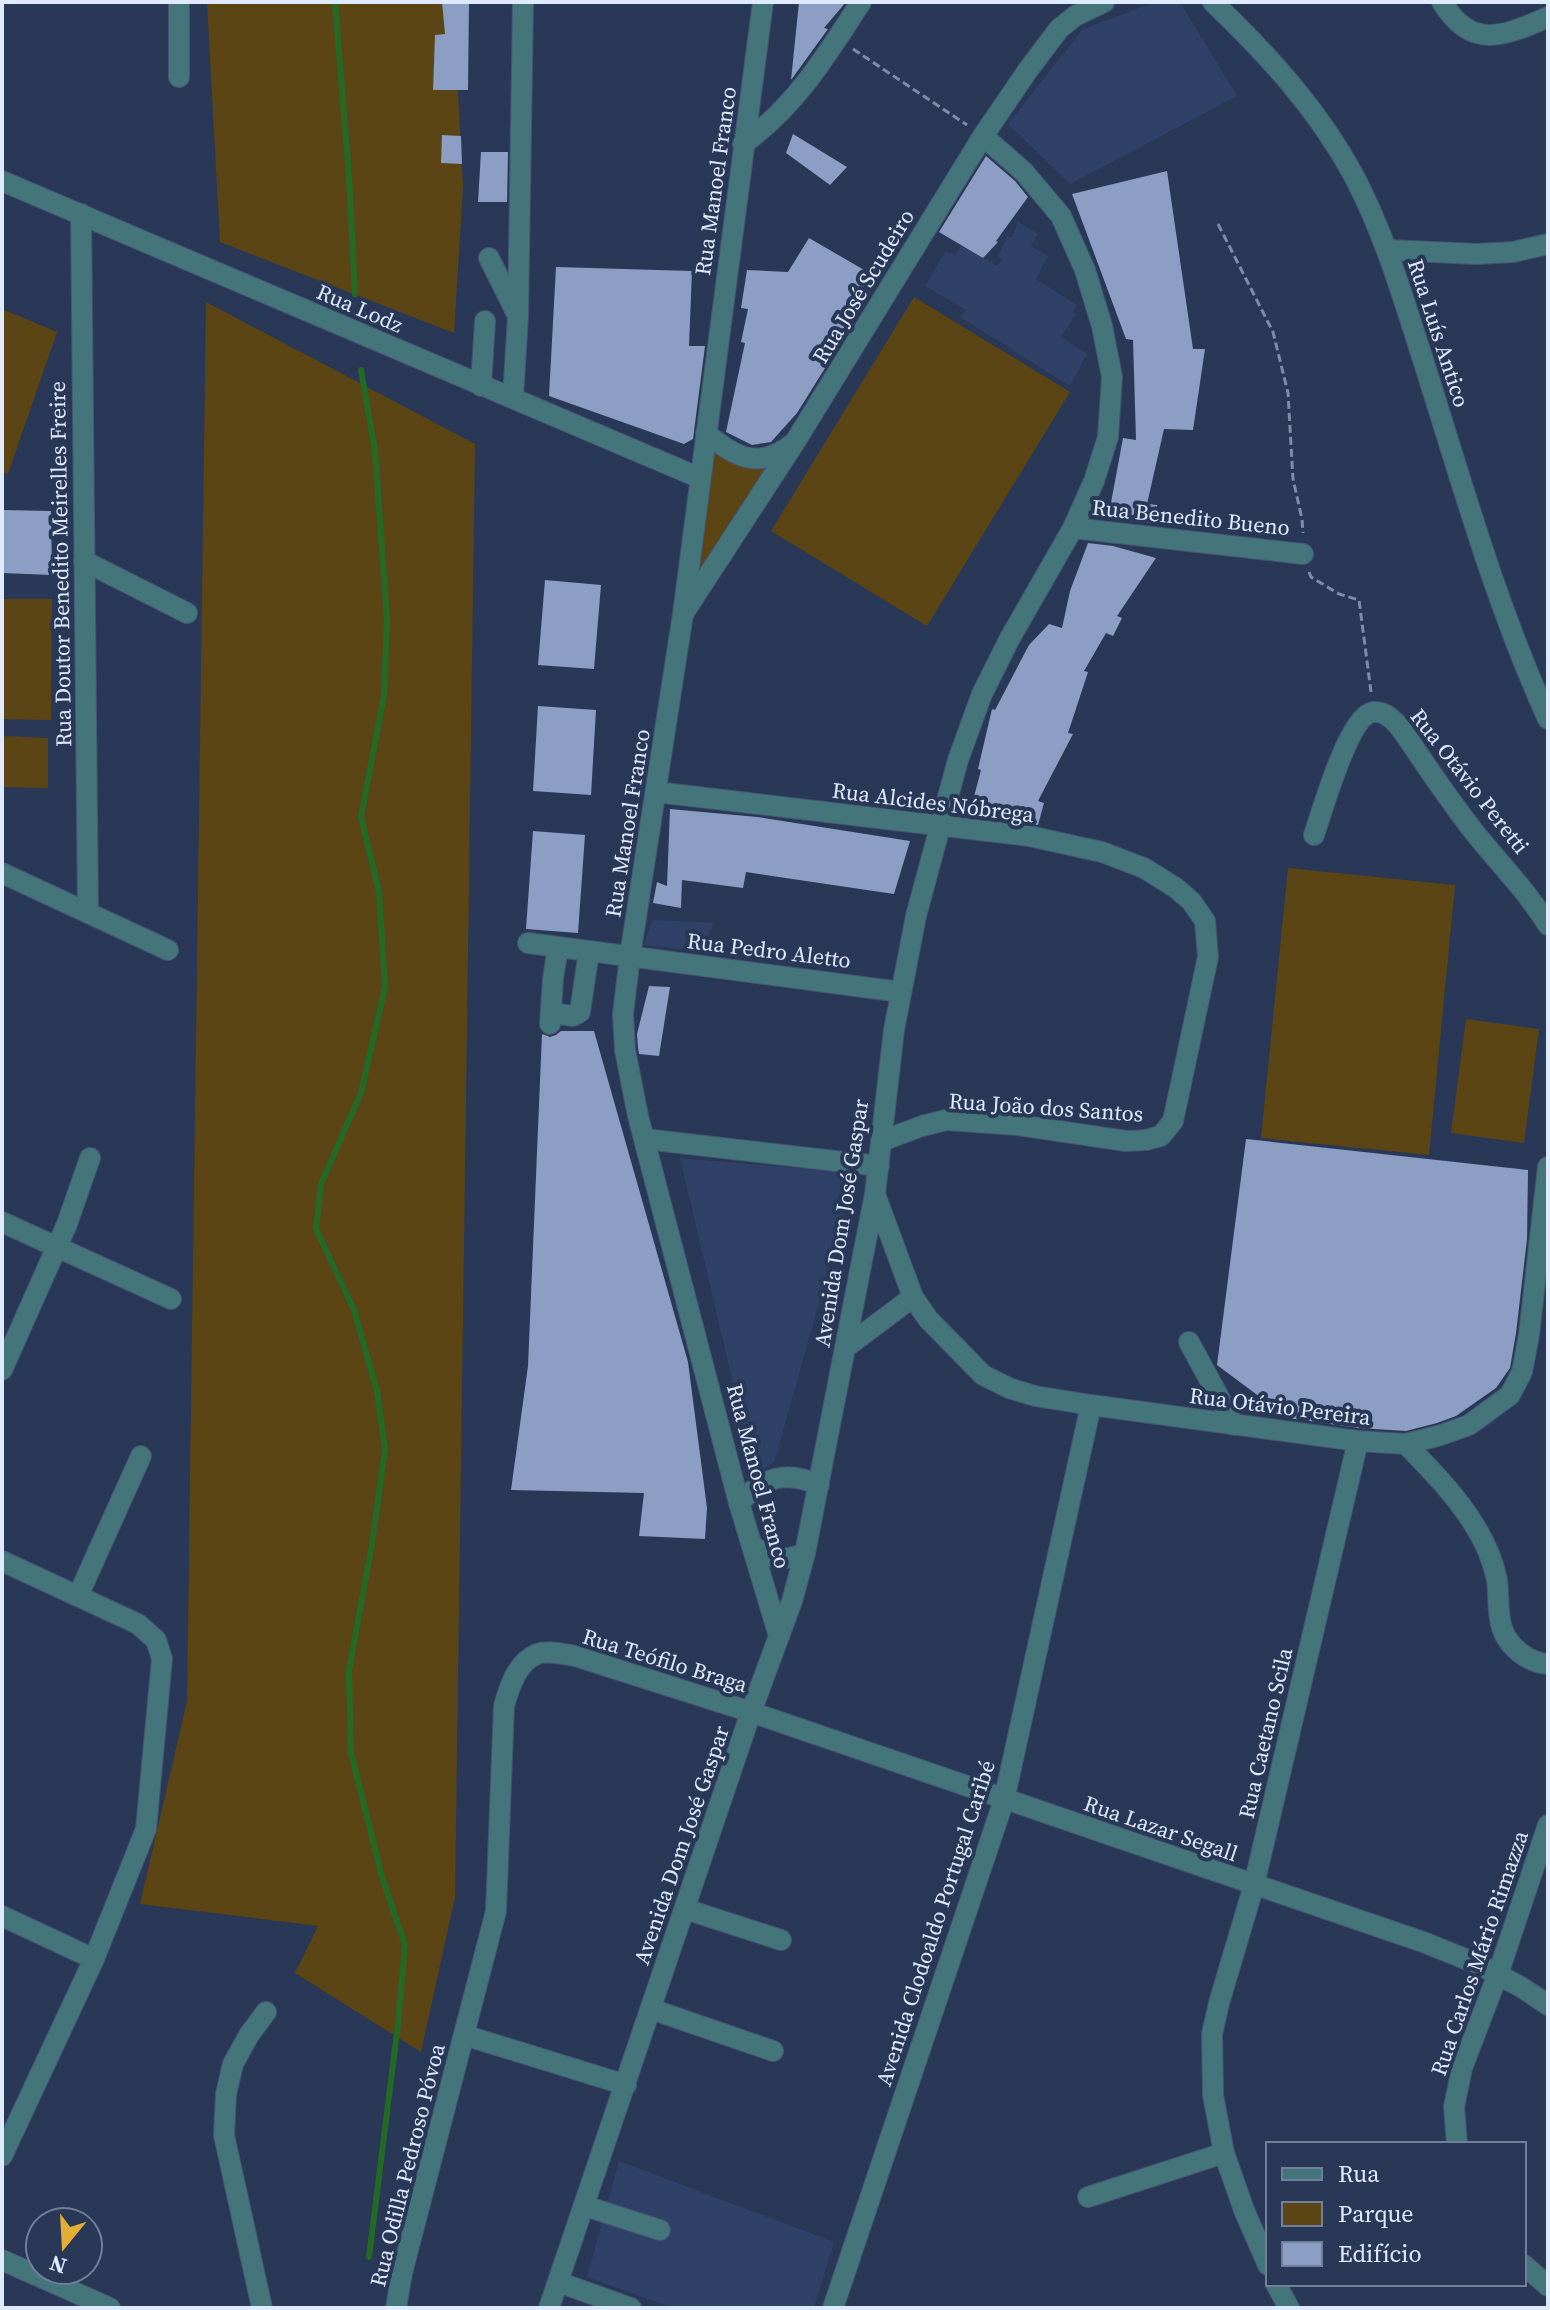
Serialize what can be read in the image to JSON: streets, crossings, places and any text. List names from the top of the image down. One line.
{"streets":{"street":["Rua Manoel Franco","Rua José Scudeiro","Rua Lodz","Rua Luís Antico","Rua Benedito Bueno","Rua Doutor Benedito Meirelles Freire","Rua Otávio Peretti","Rua Alcides Nóbrega","Rua Pedro Aletto","Rua João dos Santos","Avenida Dom José Gaspar","Rua Otávio Pereira","Rua Teófilo Braga","Rua Caetano Scila","Rua Lazar Segall","Avenida Clodoaldo Portugal Caribé","Rua Carlos Mário Rimazza","Rua Odilla Pedroso Póvoa"]},"crossings":[["Rua Manoel Franco","Rua José Scudeiro"],["Rua Manoel Franco","Rua Lodz"],["Rua Manoel Franco","Rua Alcides Nóbrega"],["Rua Manoel Franco","Rua Pedro Aletto"],["Rua Manoel Franco","Avenida Dom José Gaspar"],["Rua José Scudeiro","Avenida Dom José Gaspar"],["Rua Lodz","Rua Doutor Benedito Meirelles Freire"],["Rua Benedito Bueno","Avenida Dom José Gaspar"],["Rua Alcides Nóbrega","Rua João dos Santos"],["Rua Alcides Nóbrega","Avenida Dom José Gaspar"],["Rua Pedro Aletto","Avenida Dom José Gaspar"],["Rua João dos Santos","Avenida Dom José Gaspar"],["Avenida Dom José Gaspar","Rua Otávio Pereira"],["Avenida Dom José Gaspar","Rua Teófilo Braga"],["Avenida Dom José Gaspar","Rua Lazar Segall"],["Rua Otávio Pereira","Rua Caetano Scila"],["Rua Otávio Pereira","Avenida Clodoaldo Portugal Caribé"],["Rua Teófilo Braga","Rua Lazar Segall"],["Rua Teófilo Braga","Rua Odilla Pedroso Póvoa"],["Rua Caetano Scila","Rua Lazar Segall"],["Rua Lazar Segall","Avenida Clodoaldo Portugal Caribé"],["Rua Lazar Segall","Rua Carlos Mário Rimazza"]],"legend":["Rua","Parque","Edifício"],"north":"bottom"}
